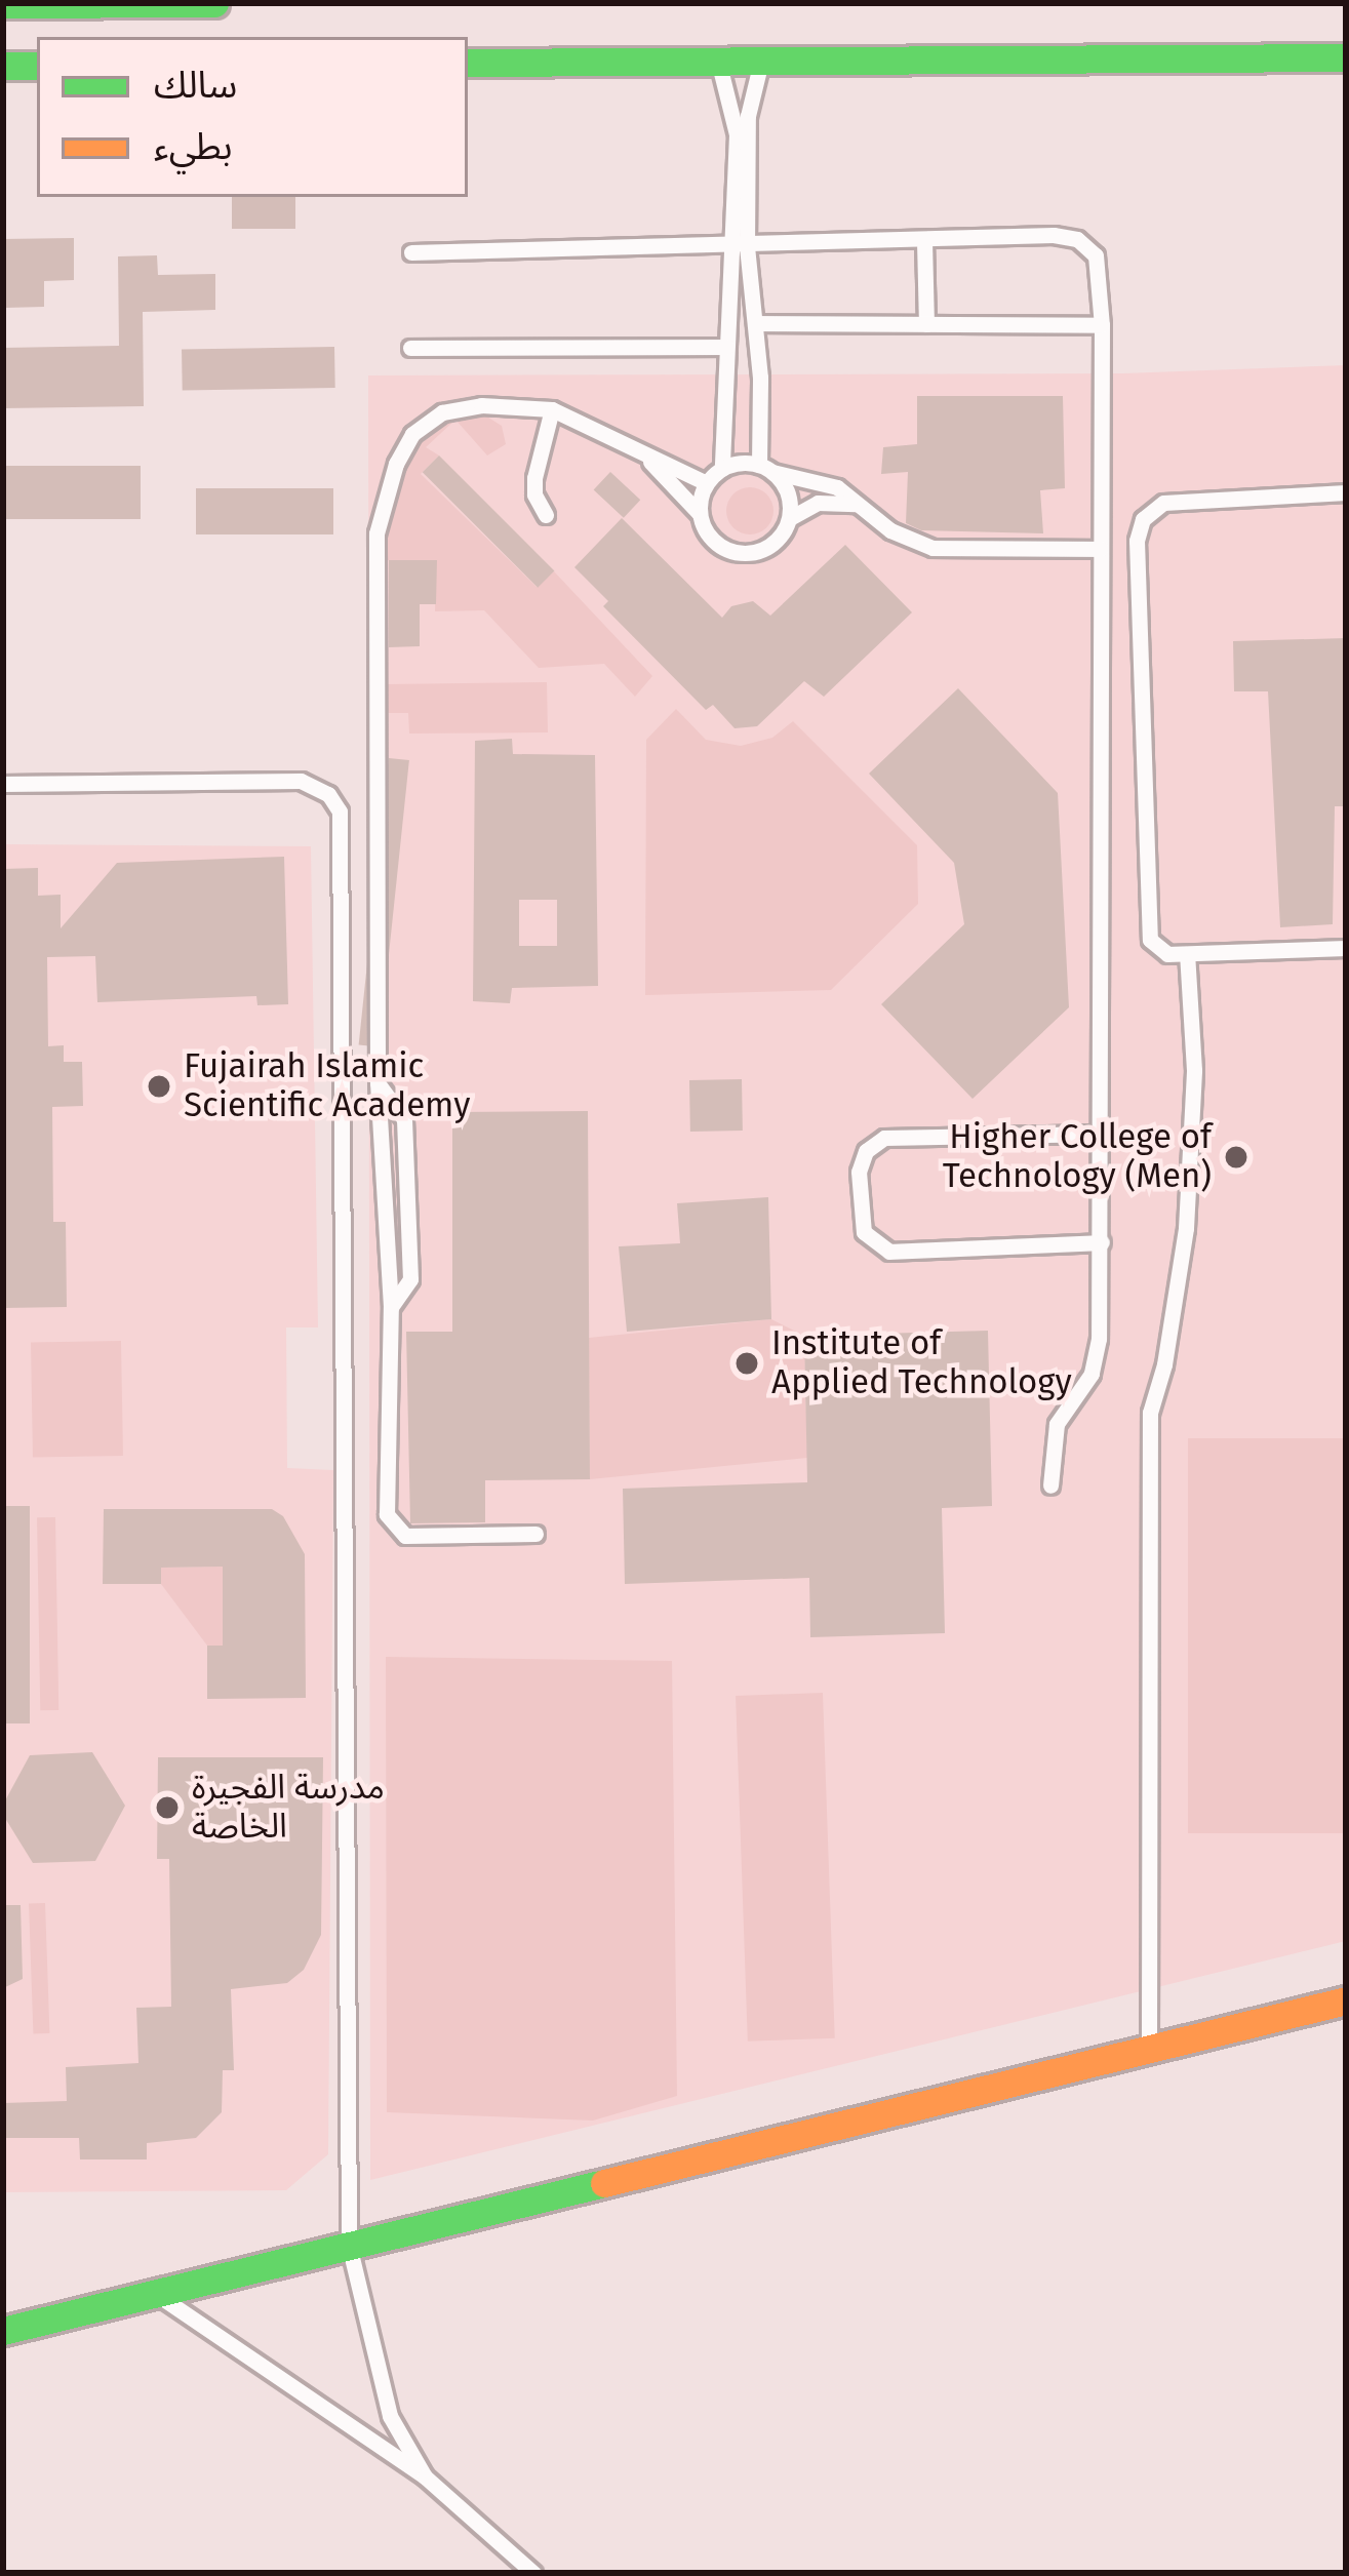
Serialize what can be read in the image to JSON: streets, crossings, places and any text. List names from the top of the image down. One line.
{"places":["Fujairah Islamic Scientific Academy","Higher College of Technology (Men)","Institute of Applied Technology","مدرسة الفجيرة الخاصة"],"legend":["سالك","بطيء"]}
